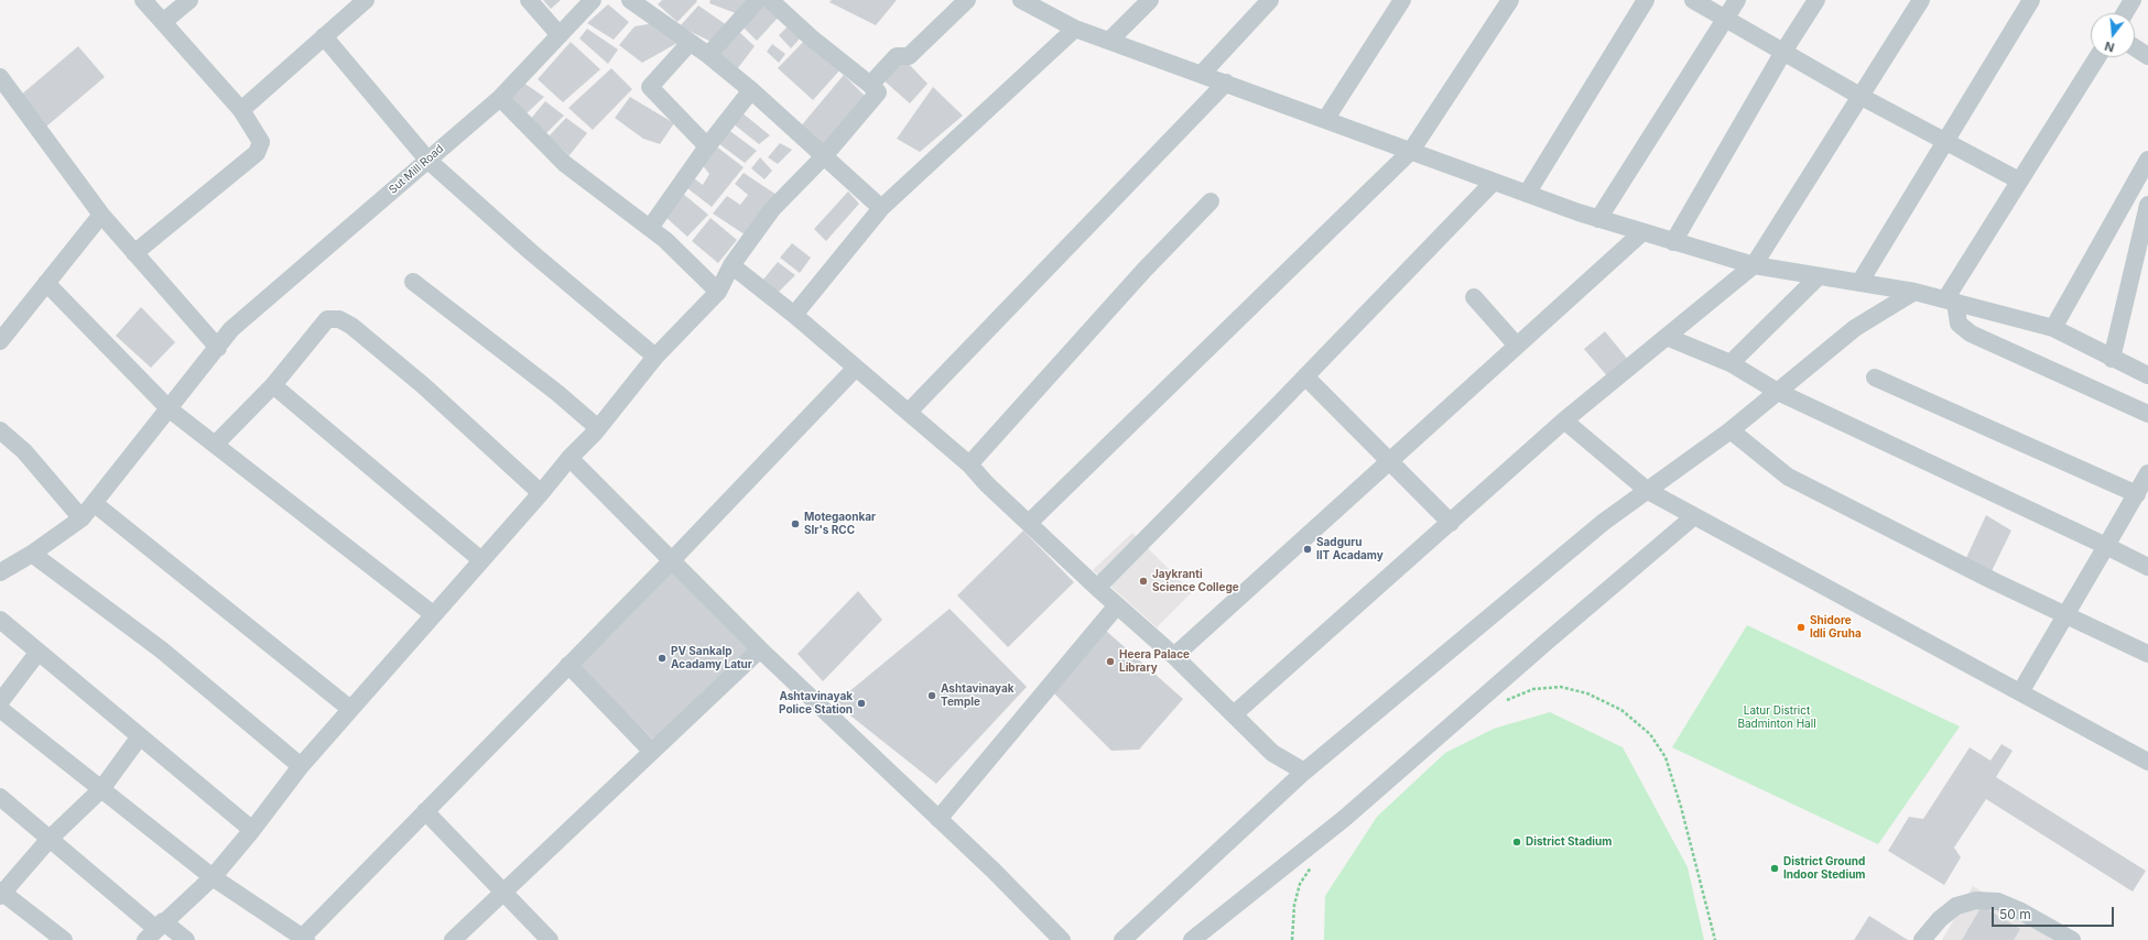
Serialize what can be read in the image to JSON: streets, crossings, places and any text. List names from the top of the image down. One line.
{"streets":{"street":["Sut Mill Road"]},"parks":["Latur District Badminton Hall"],"places":["Motegaonkar SIr's RCC","Sadguru IIT Acadamy","Jaykranti Science College","Shidore Idli Gruha","PV Sankalp Acadamy Latur","Heera Palace Library","Ashtavinayak Temple","Ashtavinayak Police Station","District Stadium","District Ground Indoor Stedium"],"scale_bar":"50 m","north":"bottom"}
